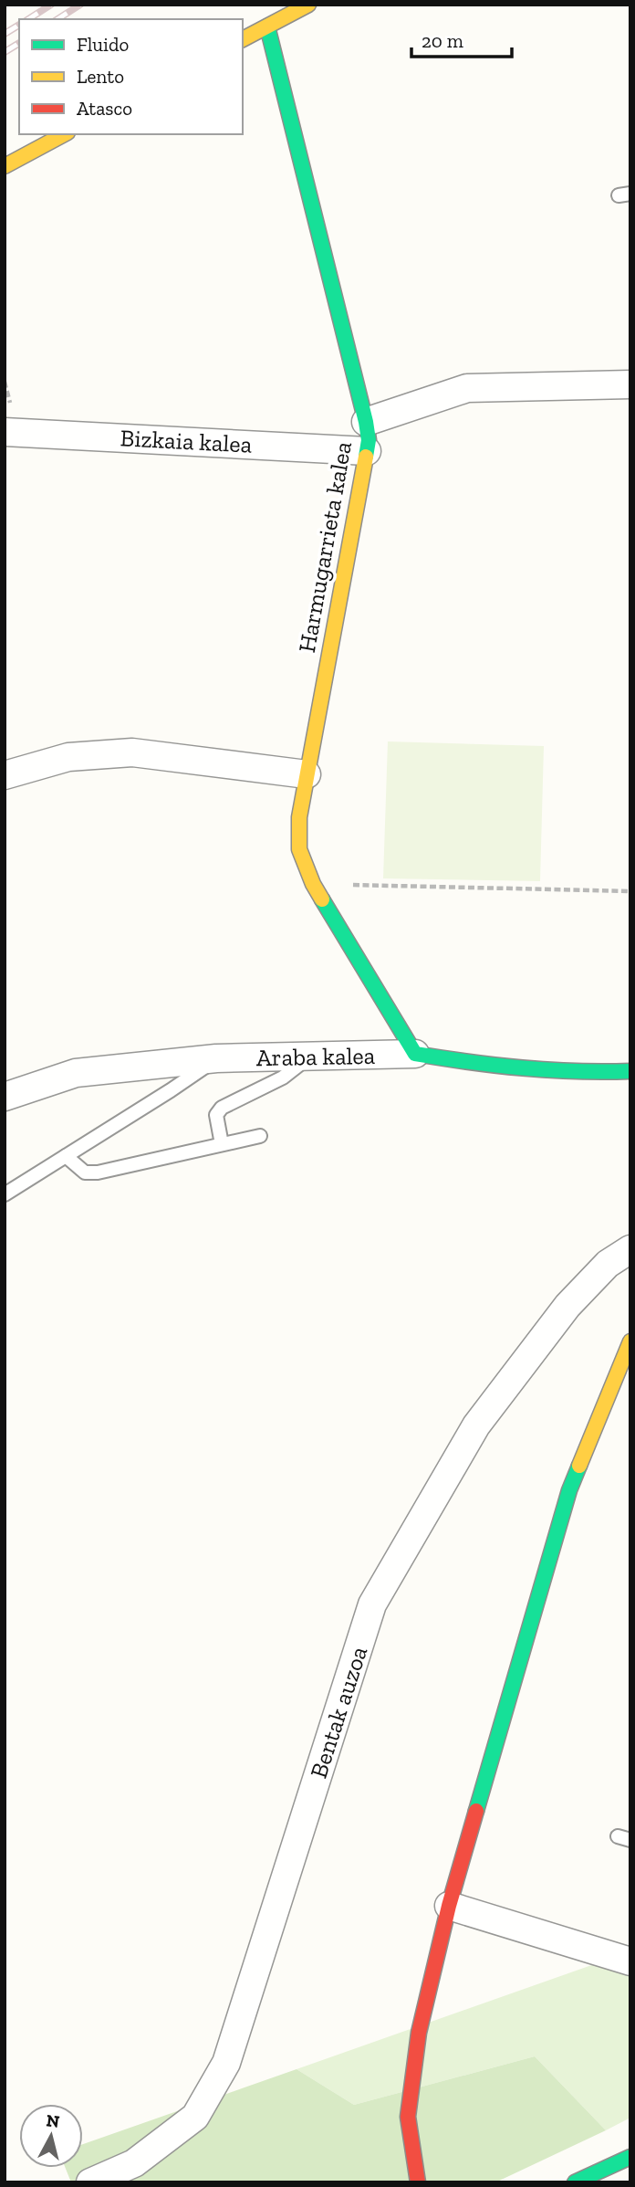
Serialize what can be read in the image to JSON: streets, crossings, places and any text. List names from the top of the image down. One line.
{"streets":{"main road":["Harmugarrieta kalea","Araba kalea"],"street":["Bizkaia kalea","Bentak auzoa"]},"crossings":[["Bizkaia kalea","Harmugarrieta kalea"],["Harmugarrieta kalea","Araba kalea"]],"legend":["Fluido","Lento","Atasco"],"scale_bar":"20 m","north":"top"}
